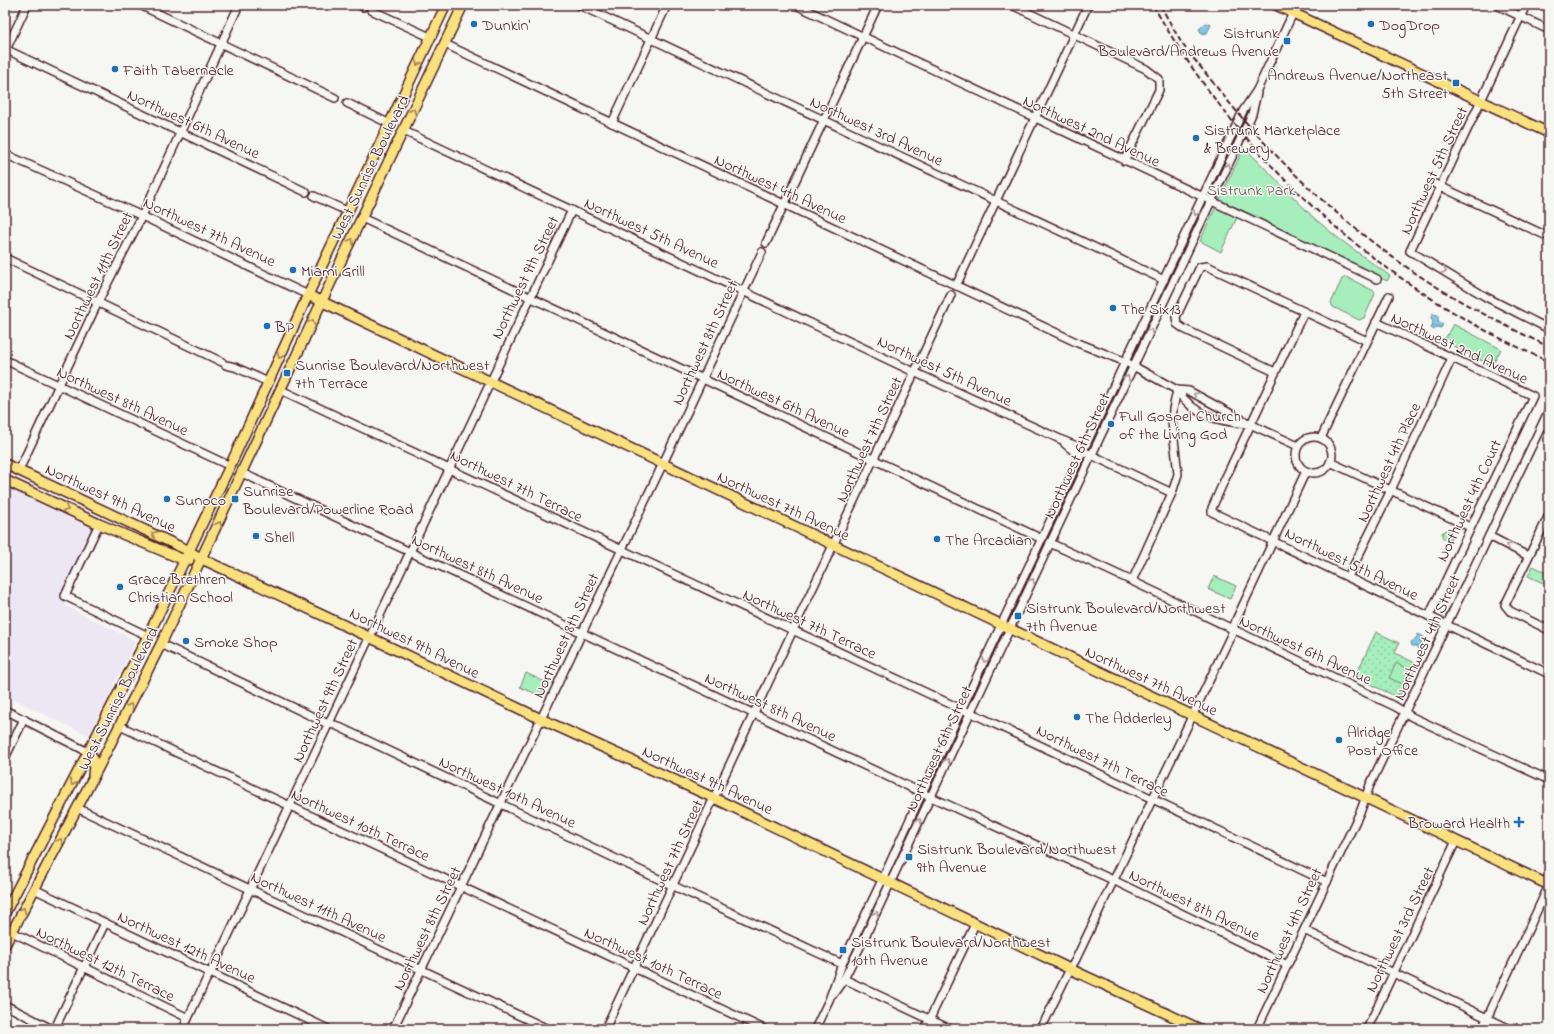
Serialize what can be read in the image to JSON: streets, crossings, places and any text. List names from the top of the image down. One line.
{"streets":{"main road":["West Sunrise Boulevard","Northwest 7th Avenue","Northwest 9th Avenue"],"street":["Northwest 6th Avenue","Northwest 3rd Avenue","Northwest 2nd Avenue","Northwest 5th Street","Northwest 4th Avenue","Northwest 5th Avenue","Northwest 11th Street","Northwest 9th Street","Northwest 8th Street","Northwest 8th Avenue","Northwest 7th Street","Northwest 6th Street","Northwest 4th Place","Northwest 7th Terrace","Northwest 4th Court","Northwest 4th Street","Northwest 10th Avenue","Northwest 10th Terrace","Northwest 11th Avenue","Northwest 3rd Street","Northwest 12th Avenue","Northwest 12th Terrace"]},"crossings":[["Northwest 6th Avenue","West Sunrise Boulevard"],["Northwest 6th Avenue","Northwest 11th Street"],["Northwest 6th Avenue","Northwest 9th Street"],["Northwest 6th Avenue","Northwest 8th Street"],["Northwest 6th Avenue","Northwest 7th Street"],["Northwest 6th Avenue","Northwest 6th Street"],["Northwest 6th Avenue","Northwest 4th Street"],["Northwest 3rd Avenue","Northwest 6th Street"],["Northwest 2nd Avenue","Northwest 6th Street"],["Northwest 2nd Avenue","Northwest 4th Place"],["Northwest 2nd Avenue","Northwest 4th Court"],["West Sunrise Boulevard","Northwest 4th Avenue"],["West Sunrise Boulevard","Northwest 7th Avenue"],["West Sunrise Boulevard","Northwest 5th Avenue"],["West Sunrise Boulevard","Northwest 8th Avenue"],["West Sunrise Boulevard","Northwest 7th Terrace"],["West Sunrise Boulevard","Northwest 9th Avenue"],["West Sunrise Boulevard","Northwest 10th Avenue"],["West Sunrise Boulevard","Northwest 10th Terrace"],["West Sunrise Boulevard","Northwest 11th Avenue"],["West Sunrise Boulevard","Northwest 12th Avenue"],["West Sunrise Boulevard","Northwest 12th Terrace"],["Northwest 4th Avenue","Northwest 5th Avenue"],["Northwest 4th Avenue","Northwest 6th Street"],["Northwest 7th Avenue","Northwest 11th Street"],["Northwest 7th Avenue","Northwest 9th Street"],["Northwest 7th Avenue","Northwest 8th Street"],["Northwest 7th Avenue","Northwest 7th Street"],["Northwest 7th Avenue","Northwest 6th Street"],["Northwest 7th Avenue","Northwest 4th Street"],["Northwest 7th Avenue","Northwest 3rd Street"],["Northwest 5th Avenue","Northwest 9th Street"],["Northwest 5th Avenue","Northwest 8th Street"],["Northwest 5th Avenue","Northwest 7th Street"],["Northwest 5th Avenue","Northwest 6th Street"],["Northwest 5th Avenue","Northwest 4th Place"],["Northwest 5th Avenue","Northwest 4th Court"],["Northwest 5th Avenue","Northwest 4th Street"],["Northwest 11th Street","Northwest 8th Avenue"],["Northwest 11th Street","Northwest 9th Avenue"],["Northwest 9th Street","Northwest 8th Avenue"],["Northwest 9th Street","Northwest 7th Terrace"],["Northwest 9th Street","Northwest 9th Avenue"],["Northwest 9th Street","Northwest 10th Avenue"],["Northwest 9th Street","Northwest 10th Terrace"],["Northwest 9th Street","Northwest 11th Avenue"],["Northwest 9th Street","Northwest 12th Avenue"],["Northwest 9th Street","Northwest 12th Terrace"],["Northwest 8th Street","Northwest 8th Avenue"],["Northwest 8th Street","Northwest 7th Terrace"],["Northwest 8th Street","Northwest 9th Avenue"],["Northwest 8th Street","Northwest 10th Avenue"],["Northwest 8th Street","Northwest 10th Terrace"],["Northwest 8th Street","Northwest 11th Avenue"],["Northwest 8th Avenue","Northwest 7th Street"],["Northwest 8th Avenue","Northwest 6th Street"],["Northwest 8th Avenue","Northwest 4th Street"],["Northwest 7th Street","Northwest 7th Terrace"],["Northwest 7th Street","Northwest 9th Avenue"],["Northwest 7th Street","Northwest 10th Avenue"],["Northwest 7th Street","Northwest 10th Terrace"],["Northwest 6th Street","Northwest 7th Terrace"],["Northwest 6th Street","Northwest 9th Avenue"],["Northwest 6th Street","Northwest 10th Avenue"],["Northwest 7th Terrace","Northwest 4th Street"]],"parks":["Sistrunk Park"],"places":{"other":["Dunkin'","DogDrop","Faith Tabernacle","Sistrunk Marketplace & Brewery","Miami Grill","The Six13","BP","Full Gospel Church of the Living God","Sunoco","Shell","The Arcadian","Grace Brethren Christian School","Smoke Shop","The Adderley","Alridge Post Office"],"transit":["Sistrunk Boulevard/Andrews Avenue","Andrews Avenue/Northeast 5th Street","Sunrise Boulevard/Northwest 7th Terrace","Sunrise Boulevard/Powerline Road","Sistrunk Boulevard/Northwest 7th Avenue","Sistrunk Boulevard/Northwest 9th Avenue","Sistrunk Boulevard/Northwest 10th Avenue"],"health":["Broward Health"]}}
